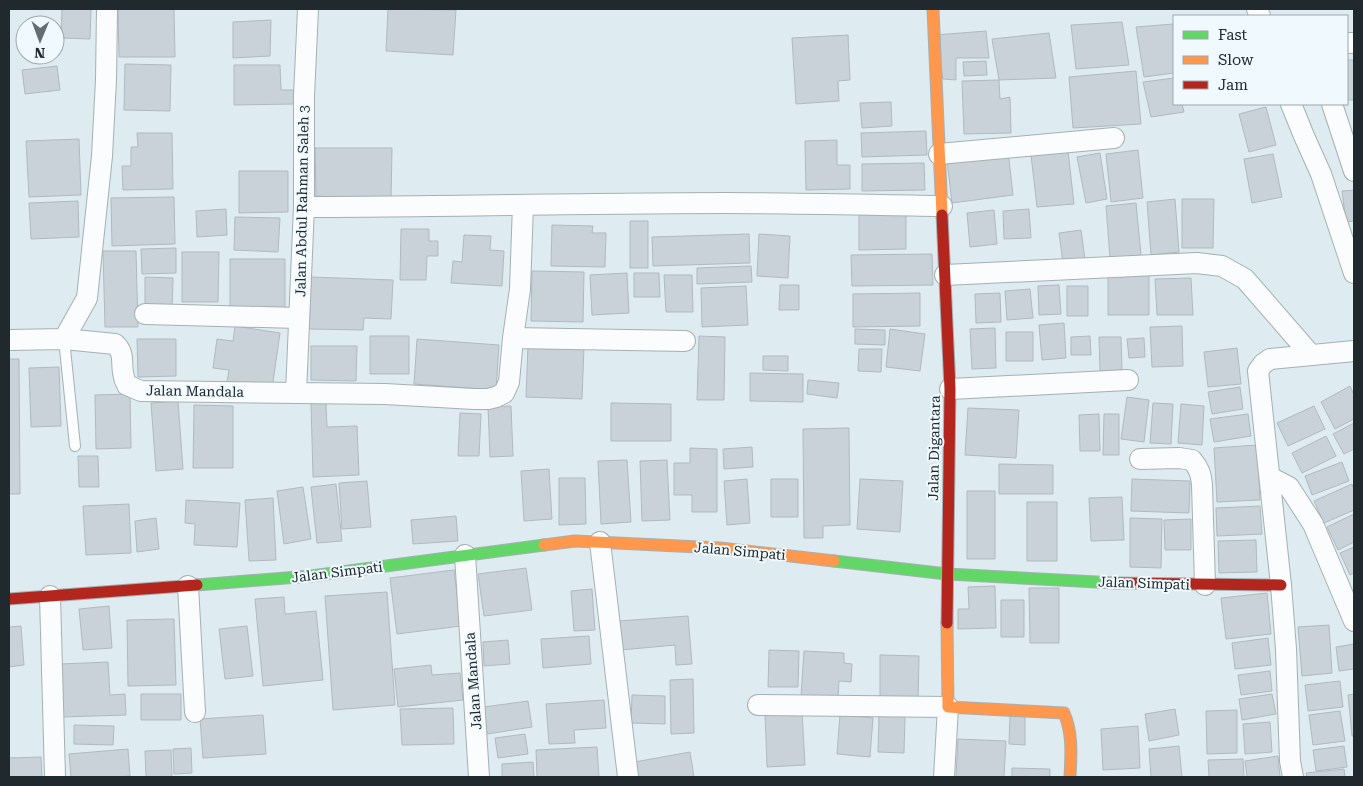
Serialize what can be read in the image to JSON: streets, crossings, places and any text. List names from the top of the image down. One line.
{"streets":{"street":["Jalan Abdul Rahman Saleh 3","Jalan Mandala","Jalan Digantara","Jalan Simpati"]},"crossings":[["Jalan Abdul Rahman Saleh 3","Jalan Mandala"],["Jalan Mandala","Jalan Simpati"],["Jalan Digantara","Jalan Simpati"]],"legend":["Fast","Slow","Jam"],"north":"bottom"}
